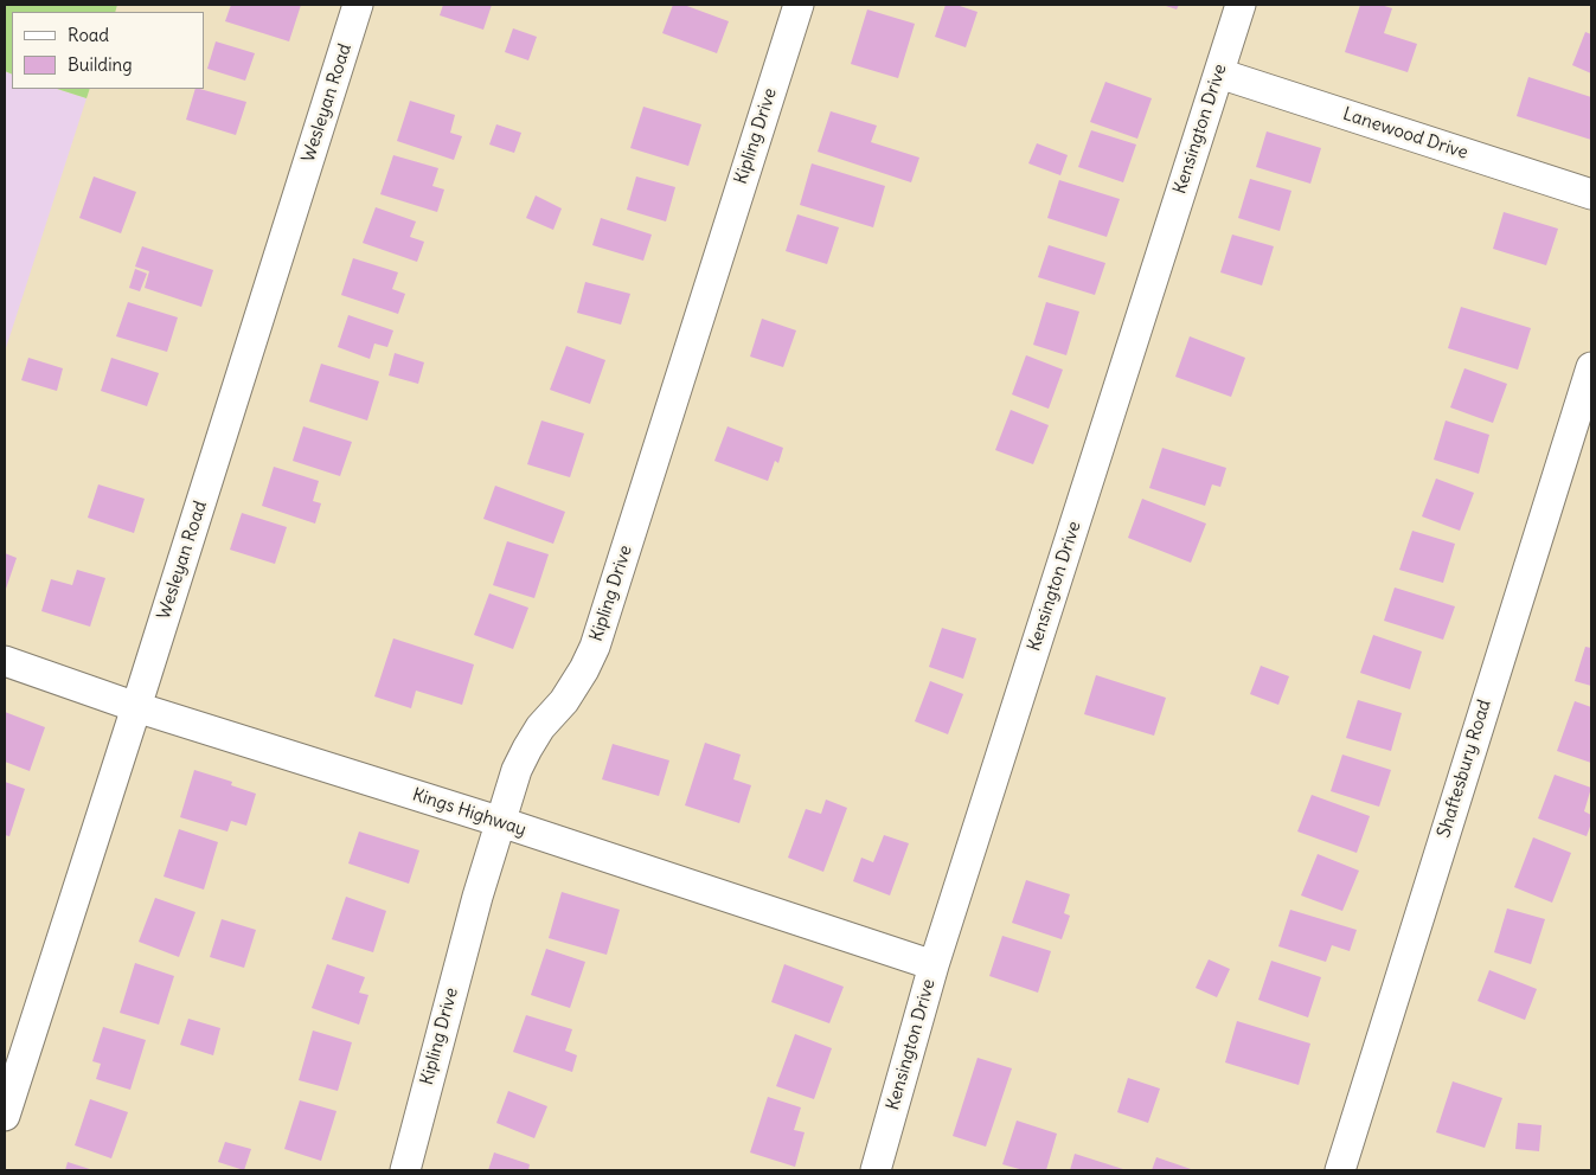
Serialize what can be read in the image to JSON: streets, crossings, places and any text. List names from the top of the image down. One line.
{"streets":{"street":["Wesleyan Road","Kensington Drive","Lanewood Drive","Kipling Drive","Shaftesbury Road","Kings Highway"]},"crossings":[["Wesleyan Road","Kings Highway"],["Kensington Drive","Lanewood Drive"],["Kensington Drive","Kings Highway"],["Kipling Drive","Kings Highway"]],"legend":["Road","Building"]}
